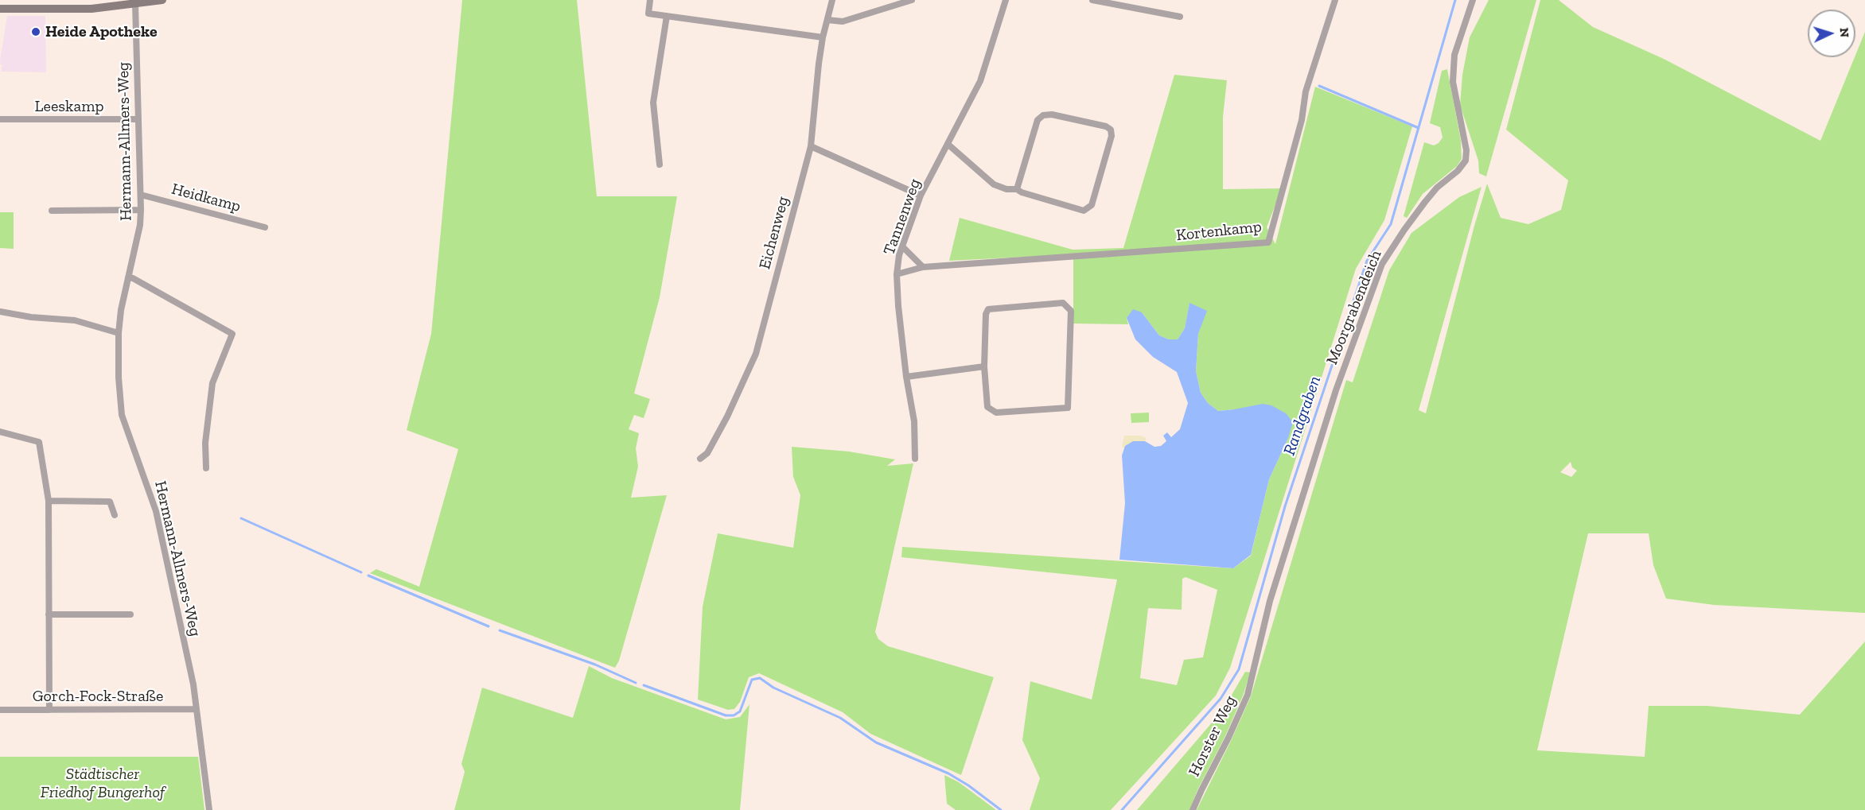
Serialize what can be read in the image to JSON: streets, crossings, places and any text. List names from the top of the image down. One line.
{"streets":{"street":["Leeskamp","Hermann-Allmers-Weg","Heidkamp","Tannenweg","Kortenkamp","Eichenweg","Moorgrabendeich","Gorch-Fock-Straße","Horster Weg"]},"crossings":[["Leeskamp","Hermann-Allmers-Weg"],["Hermann-Allmers-Weg","Heidkamp"],["Hermann-Allmers-Weg","Gorch-Fock-Straße"],["Tannenweg","Kortenkamp"],["Moorgrabendeich","Horster Weg"]],"water":["Randgraben"],"parks":["Städtischer Friedhof Bungerhof"],"places":["Heide Apotheke"],"north":"right"}
